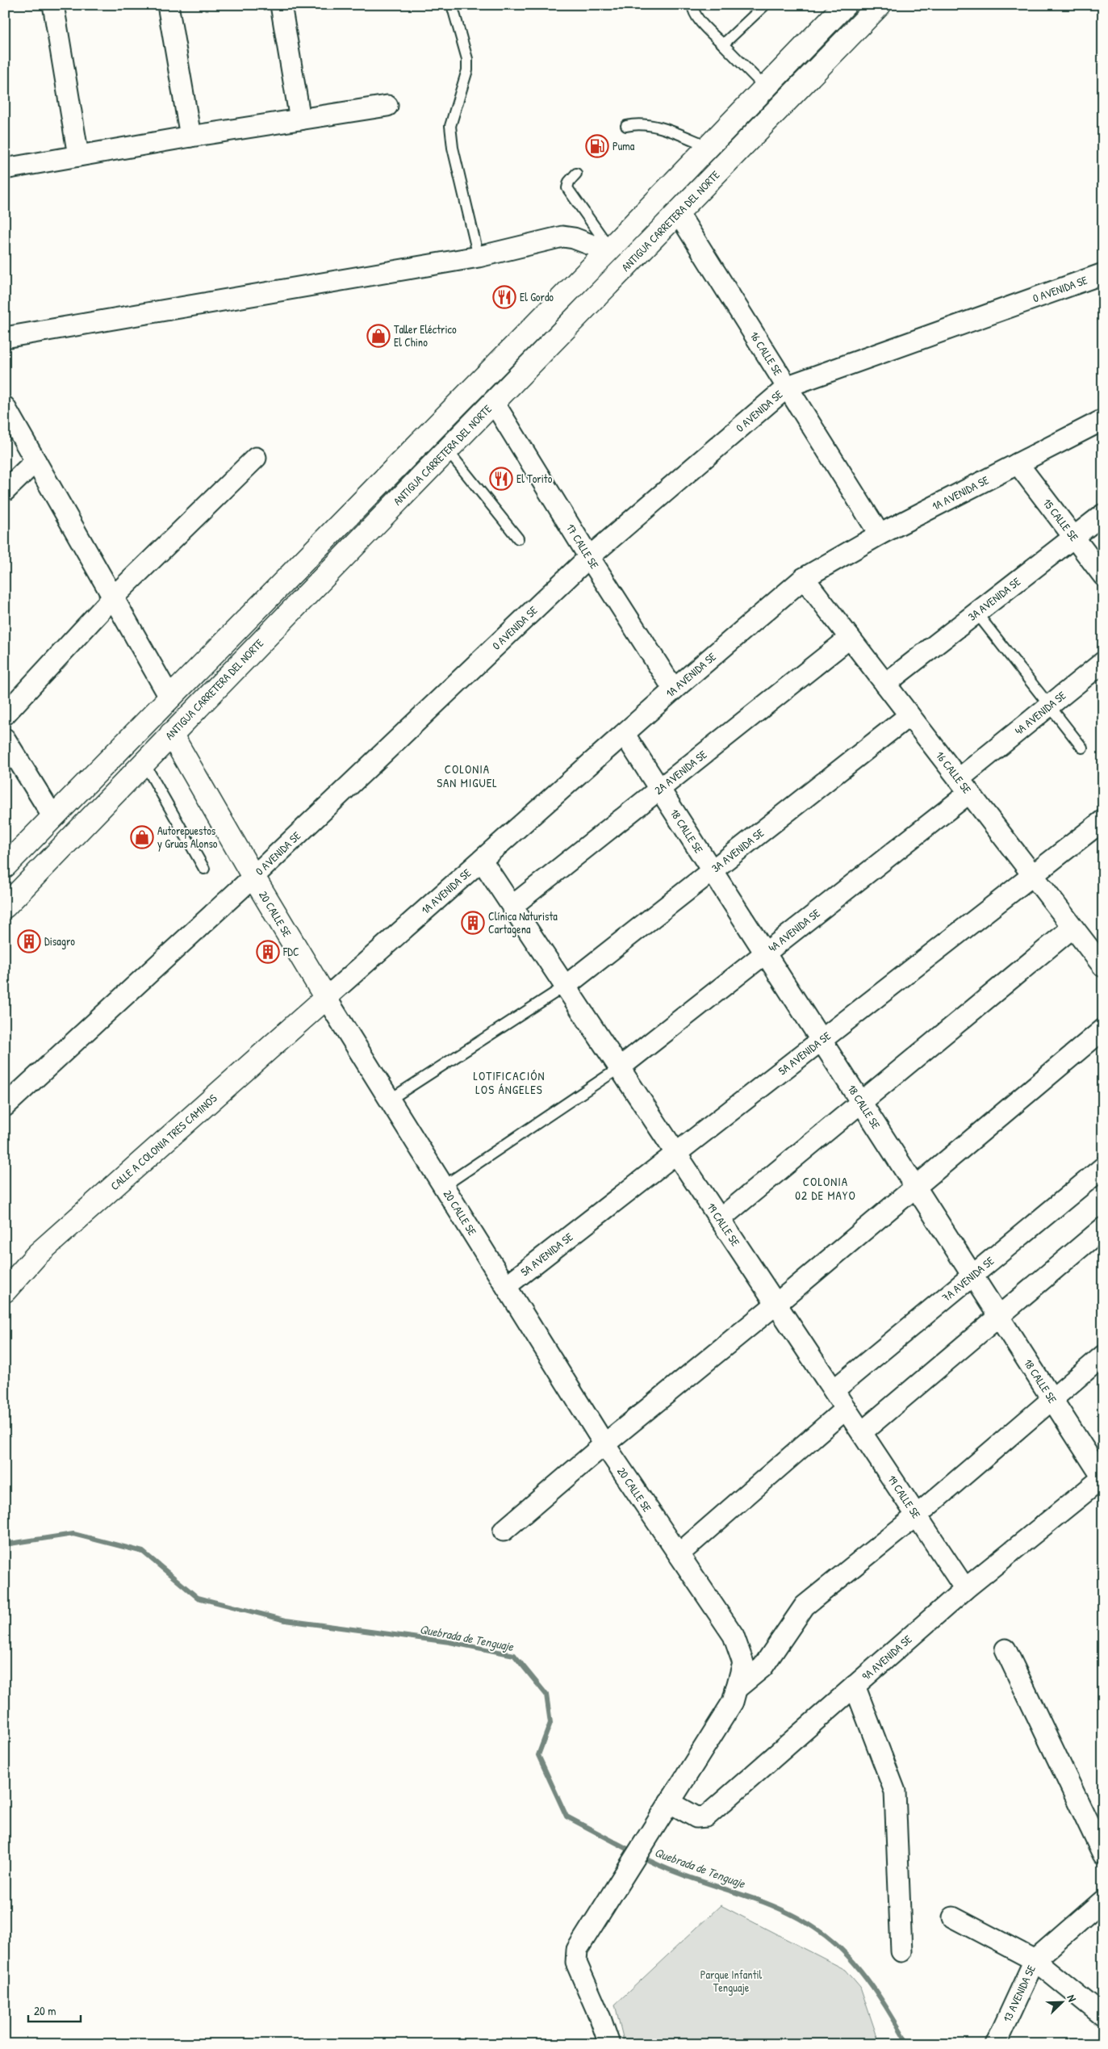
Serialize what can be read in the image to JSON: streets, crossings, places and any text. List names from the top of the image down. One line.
{"streets":{"main road":["ANTIGUA CARRETERA DEL NORTE","20 CALLE SE","CALLE A COLONIA TRES CAMINOS"],"street":["0 AVENIDA SE","16 CALLE SE","1A AVENIDA SE","15 CALLE SE","17 CALLE SE","3A AVENIDA SE","4A AVENIDA SE","2A AVENIDA SE","18 CALLE SE","5A AVENIDA SE","19 CALLE SE","7A AVENIDA SE","9A AVENIDA SE","13 AVENIDA SE"]},"crossings":[["ANTIGUA CARRETERA DEL NORTE","16 CALLE SE"],["ANTIGUA CARRETERA DEL NORTE","17 CALLE SE"],["ANTIGUA CARRETERA DEL NORTE","20 CALLE SE"],["0 AVENIDA SE","16 CALLE SE"],["0 AVENIDA SE","17 CALLE SE"],["0 AVENIDA SE","20 CALLE SE"],["16 CALLE SE","1A AVENIDA SE"],["16 CALLE SE","3A AVENIDA SE"],["16 CALLE SE","4A AVENIDA SE"],["16 CALLE SE","2A AVENIDA SE"],["16 CALLE SE","5A AVENIDA SE"],["1A AVENIDA SE","15 CALLE SE"],["1A AVENIDA SE","17 CALLE SE"],["1A AVENIDA SE","18 CALLE SE"],["1A AVENIDA SE","20 CALLE SE"],["1A AVENIDA SE","CALLE A COLONIA TRES CAMINOS"],["1A AVENIDA SE","19 CALLE SE"],["15 CALLE SE","3A AVENIDA SE"],["3A AVENIDA SE","18 CALLE SE"],["3A AVENIDA SE","19 CALLE SE"],["4A AVENIDA SE","18 CALLE SE"],["4A AVENIDA SE","19 CALLE SE"],["2A AVENIDA SE","18 CALLE SE"],["2A AVENIDA SE","19 CALLE SE"],["18 CALLE SE","5A AVENIDA SE"],["18 CALLE SE","7A AVENIDA SE"],["18 CALLE SE","9A AVENIDA SE"],["20 CALLE SE","5A AVENIDA SE"],["20 CALLE SE","CALLE A COLONIA TRES CAMINOS"],["20 CALLE SE","9A AVENIDA SE"],["5A AVENIDA SE","19 CALLE SE"],["19 CALLE SE","7A AVENIDA SE"],["19 CALLE SE","9A AVENIDA SE"]],"districts":["COLONIA SAN MIGUEL","LOTIFICACIÓN LOS ÁNGELES","COLONIA 02 DE MAYO"],"water":["Quebrada de Tenguaje"],"parks":["Parque Infantil Tenguaje"],"places":{"fuel station":["Puma"],"restaurant":["El Gordo","El Torito"],"shop":["Taller Eléctrico El Chino","Autorepuestos y Gruas Alonso"],"building":["Clínica Naturista Cartagena","Disagro","FDC"]},"scale_bar":"20 m","north":"top right"}
